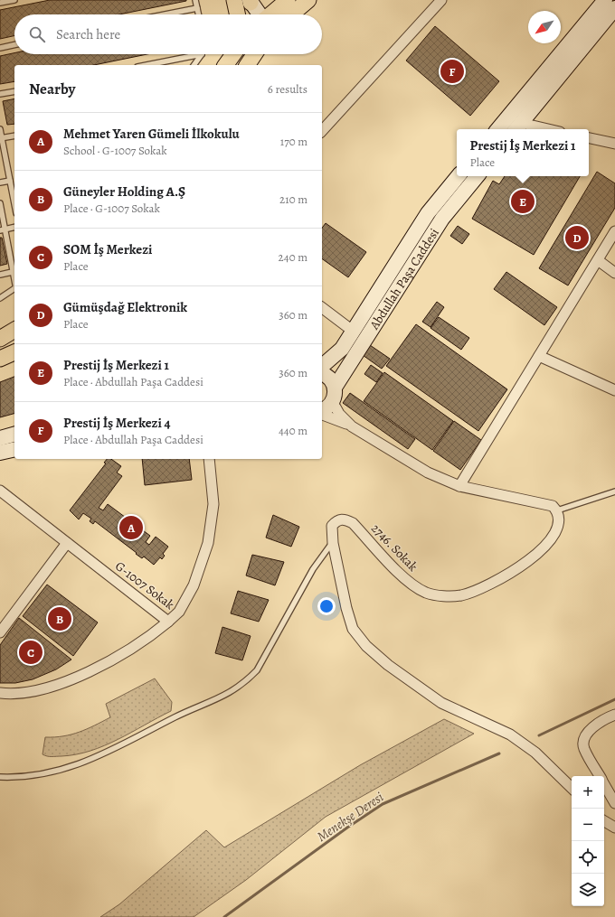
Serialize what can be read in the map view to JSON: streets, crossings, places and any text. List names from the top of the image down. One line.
{"streets":{"main road":["Abdullah Paşa Caddesi"],"street":["2746. Sokak","G-1007 Sokak"]},"water":["Menekşe Deresi"],"north":"bottom left","page":{"search":"Search here","pins":["F","E","D","A","B","C"],"heading":["Nearby","6 results"],"list":[{"mark":"A","name":"Mehmet Yaren Gümeli İlkokulu","note":"School · G-1007 Sokak","value":"170 m"},{"mark":"B","name":"Güneyler Holding A.Ş","note":"Place · G-1007 Sokak","value":"210 m"},{"mark":"C","name":"SOM İş Merkezi","note":"Place","value":"240 m"},{"mark":"D","name":"Gümüşdağ Elektronik","note":"Place","value":"360 m"},{"mark":"E","name":"Prestij İş Merkezi 1","note":"Place · Abdullah Paşa Caddesi","value":"360 m"},{"mark":"F","name":"Prestij İş Merkezi 4","note":"Place · Abdullah Paşa Caddesi","value":"440 m"}],"popup":["Prestij İş Merkezi 1","Place"],"map_buttons":["+","−"]}}
